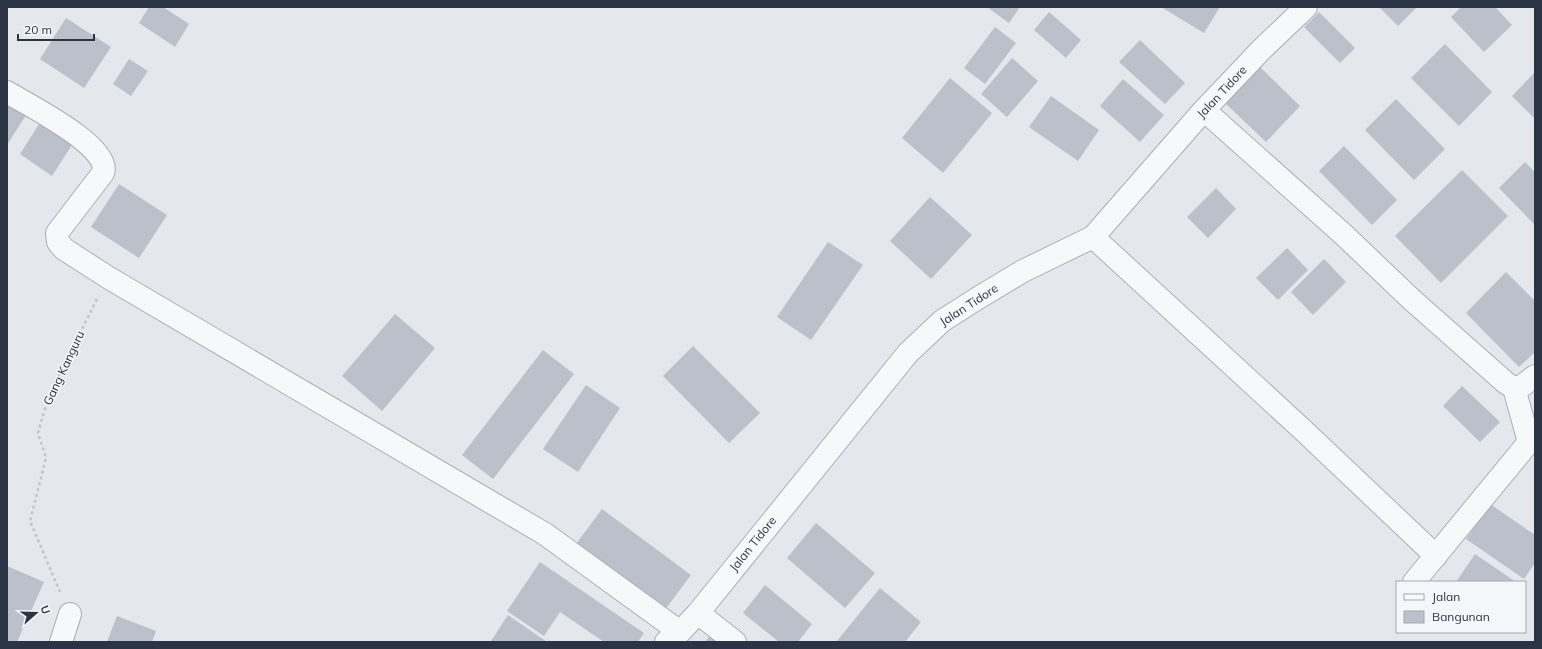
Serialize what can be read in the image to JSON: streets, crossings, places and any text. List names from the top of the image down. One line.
{"streets":{"street":["Jalan Tidore"],"path":["Gang Kanguru"]},"legend":["Jalan","Bangunan"],"scale_bar":"20 m","north":"right"}
